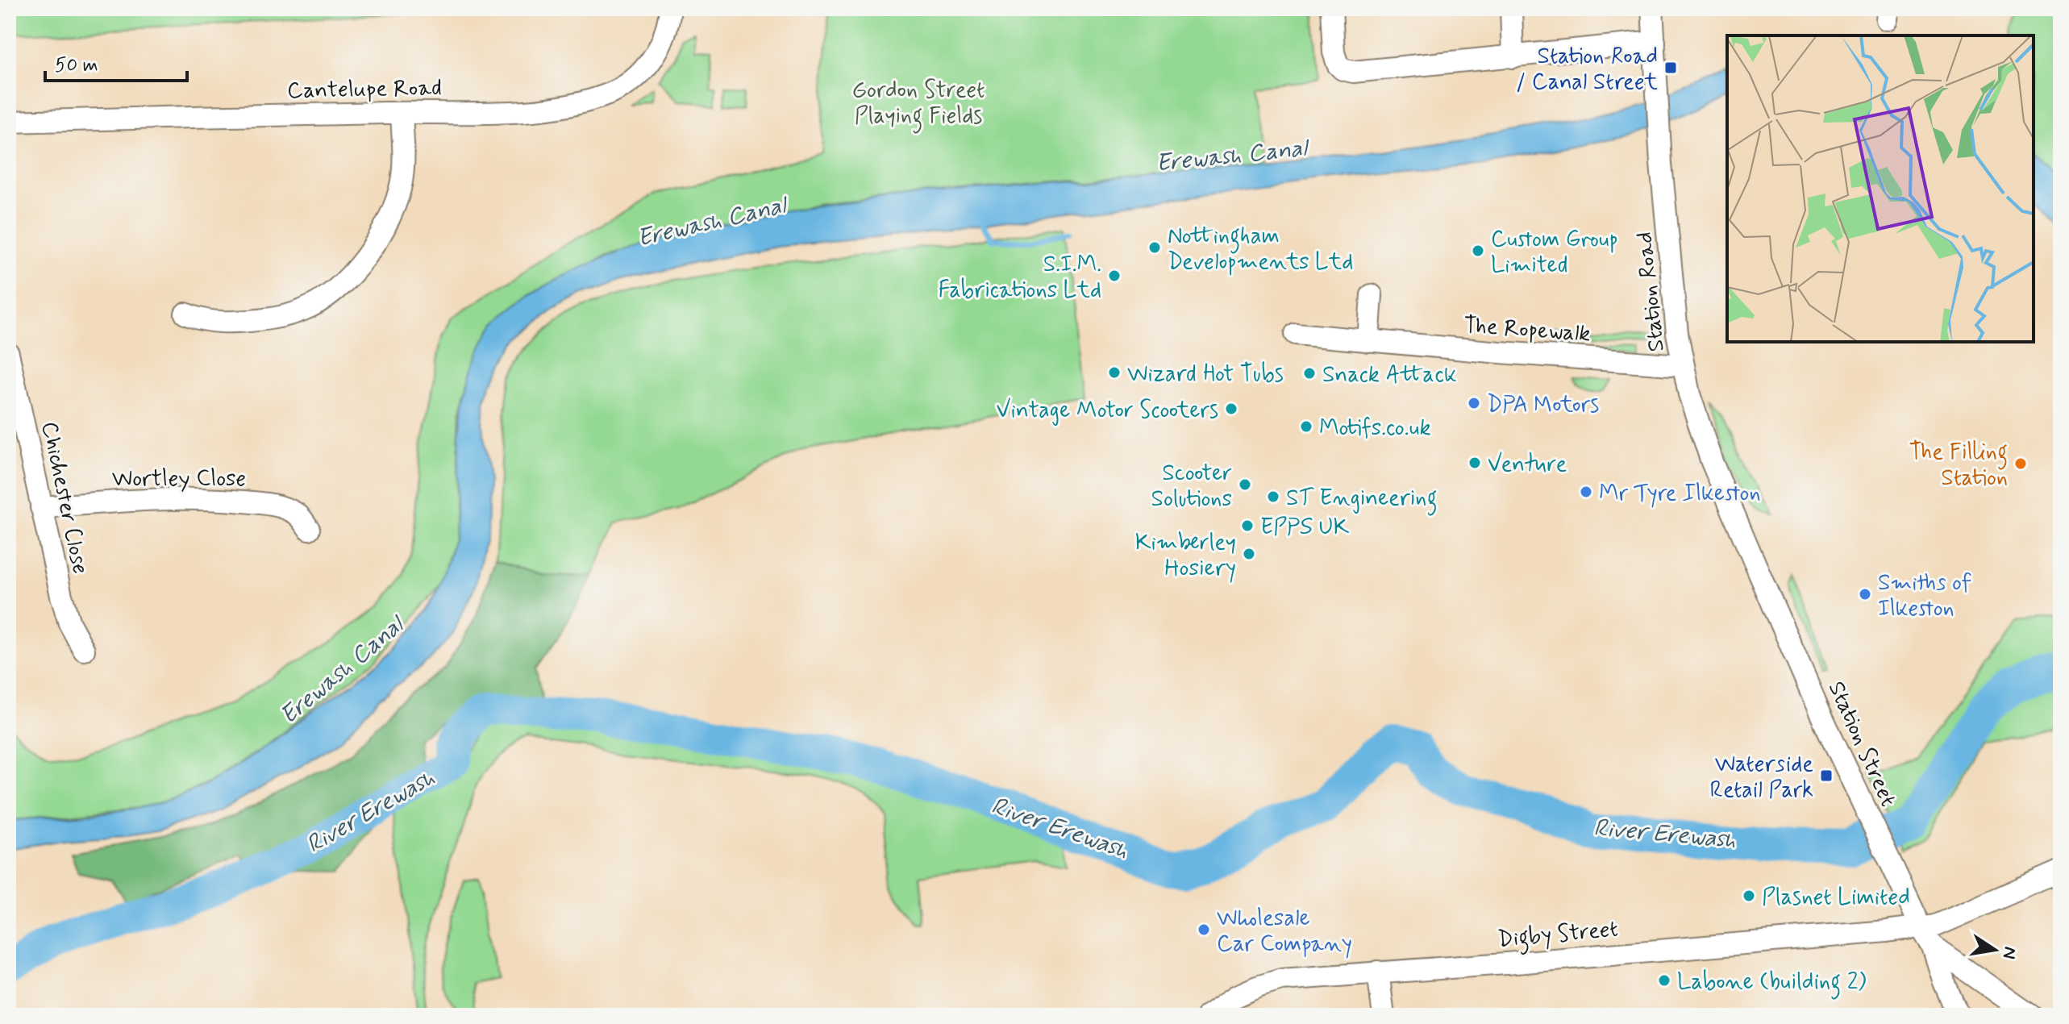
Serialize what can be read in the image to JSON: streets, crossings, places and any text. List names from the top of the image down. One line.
{"streets":{"street":["Cantelupe Road","Station Road","The Ropewalk","Wortley Close","Chichester Close","Station Street","Digby Street"]},"crossings":[["Station Road","The Ropewalk"],["Station Road","Station Street"],["Wortley Close","Chichester Close"],["Station Street","Digby Street"]],"water":["Erewash Canal","River Erewash"],"parks":["Gordon Street Playing Fields"],"places":{"transit":["Station Road / Canal Street","Waterside Retail Park"],"other":["Nottingham Developments Ltd","Custom Group Limited","S.I.M. Fabrications Ltd","Wizard Hot Tubs","Snack Attack","DPA Motors","Vintage Motor Scooters","Motifs.co.uk","Venture","The Filling Station","Scooter Solutions","Mr Tyre Ilkeston","ST Engineering","EPPS UK","Kimberley Hosiery","Smiths of Ilkeston","Plasnet Limited","Wholesale Car Company","Labone (building 2)"]},"scale_bar":"50 m","north":"right"}
